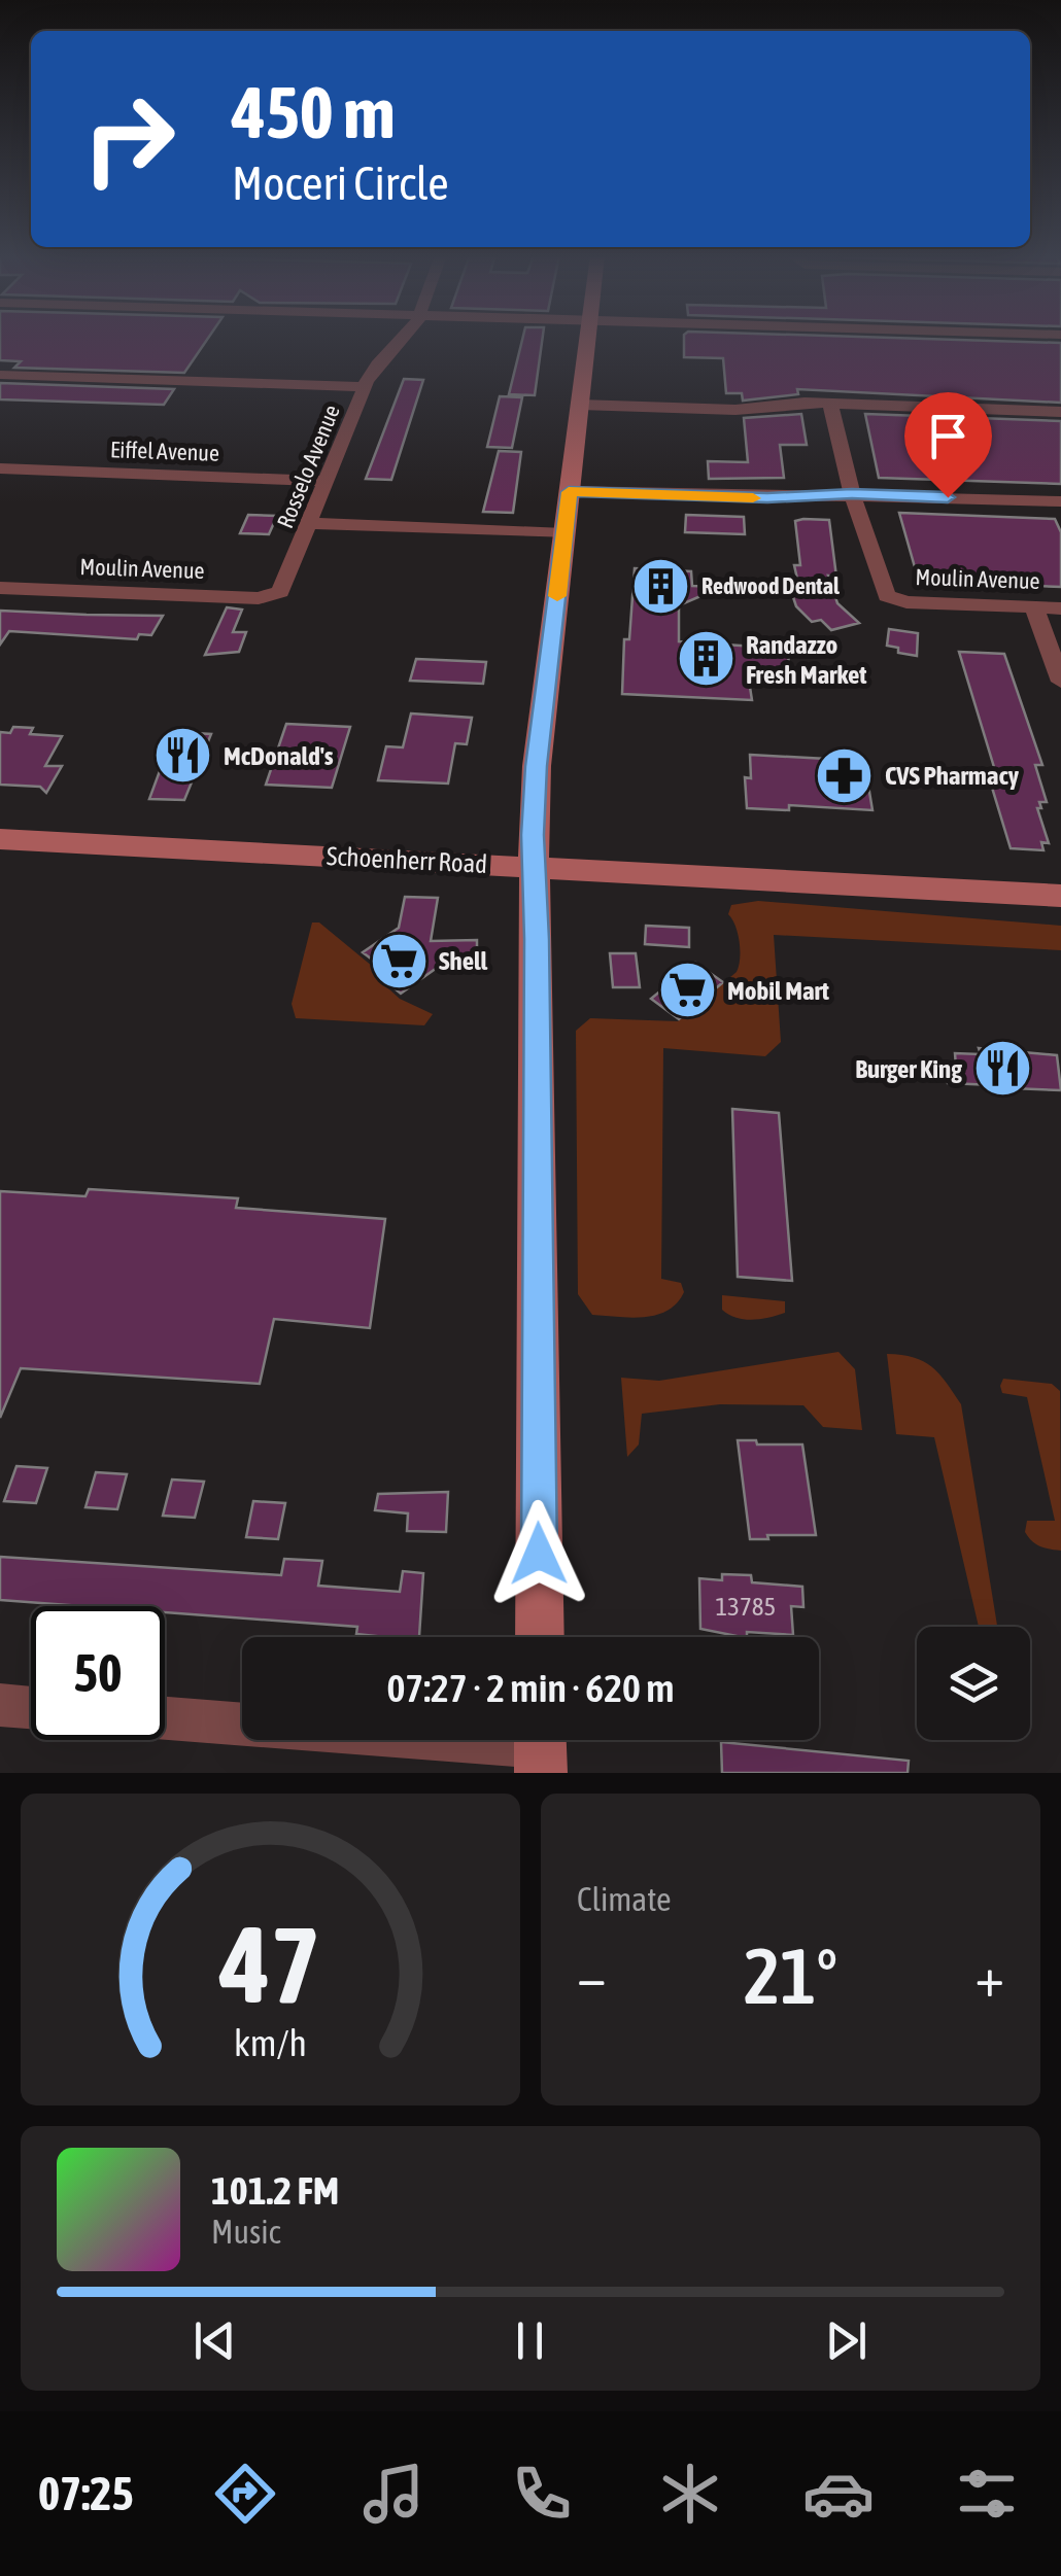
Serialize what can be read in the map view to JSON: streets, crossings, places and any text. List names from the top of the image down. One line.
{"streets":{"main road":["Schoenherr Road"],"street":["Eiffel Avenue","Rosselo Avenue","Moulin Avenue"]},"crossings":[["Eiffel Avenue","Rosselo Avenue"],["Rosselo Avenue","Moulin Avenue"]],"places":{"building":["Redwood Dental","Randazzo Fresh Market"],"restaurant":["McDonald's","Burger King"],"pharmacy":["CVS Pharmacy"],"supermarket":["Shell","Mobil Mart"]},"house_numbers":["13785"],"page":{"turn":["450 m","Moceri Circle"],"limit":"50","trip":"07:27 · 2 min · 620 m","tile":"Climate","heat":["−","21°","+"],"song":["101.2 FM","Music"],"tabs":"07:25","gauge":["47","km/h"]}}
